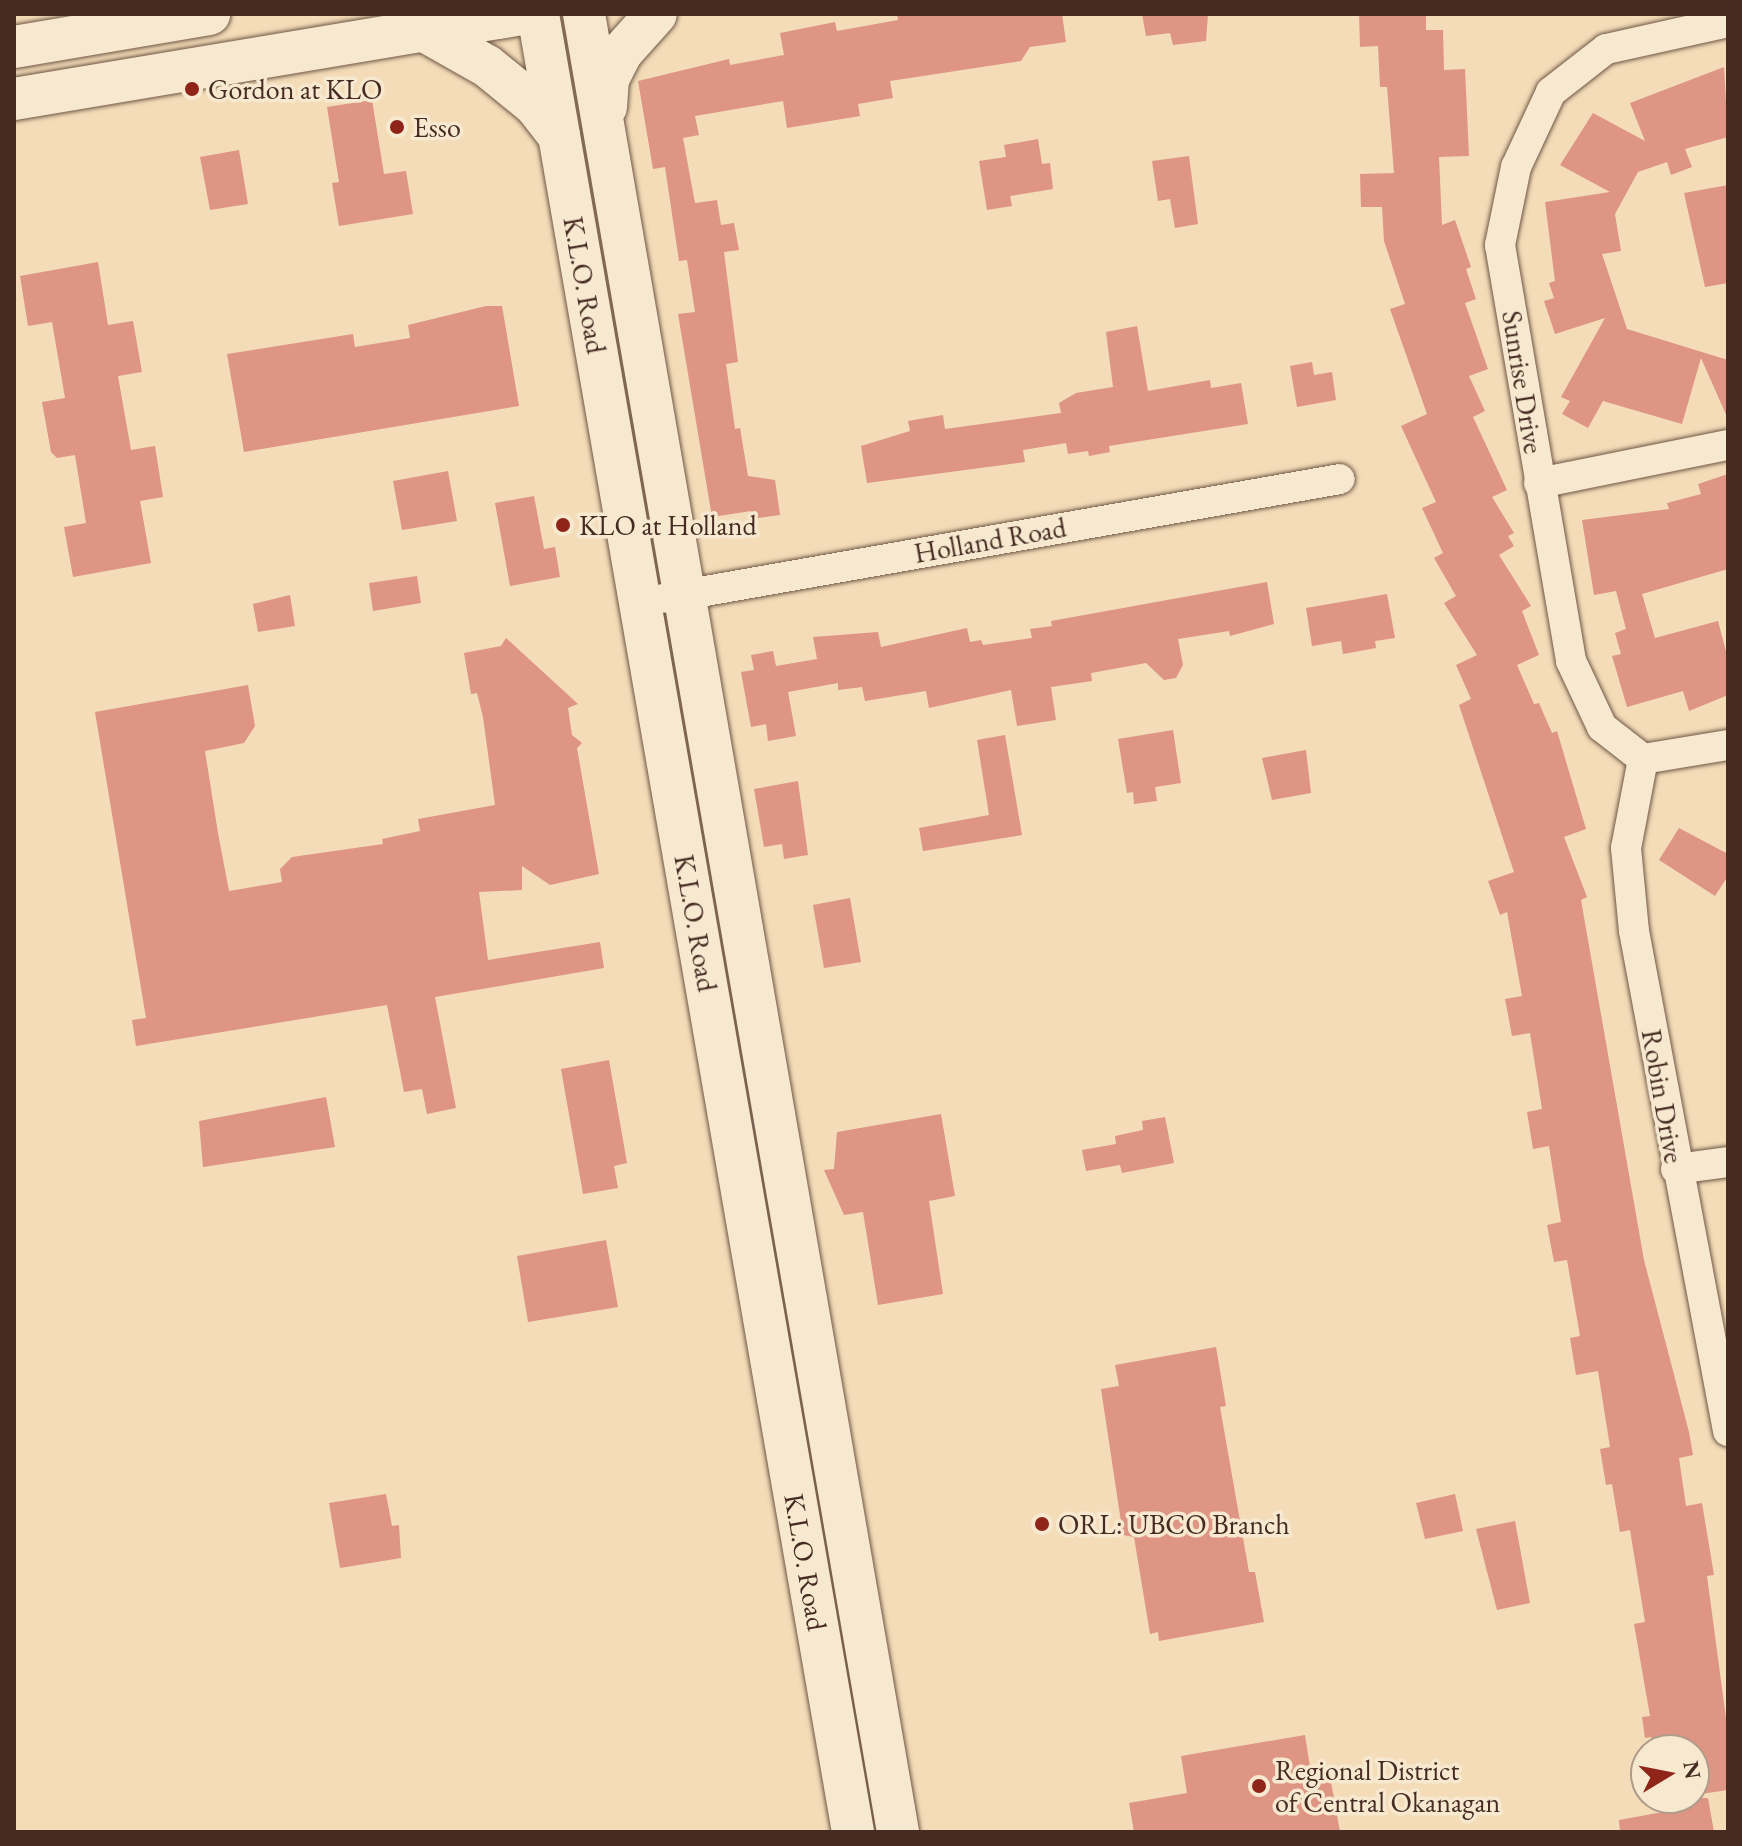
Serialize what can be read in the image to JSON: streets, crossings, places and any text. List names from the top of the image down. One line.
{"streets":{"main road":["K.L.O. Road"],"street":["Sunrise Drive","Holland Road","Robin Drive"]},"crossings":[["K.L.O. Road","Holland Road"],["Sunrise Drive","Robin Drive"]],"places":["Gordon at KLO","Esso","KLO at Holland","ORL: UBCO Branch","Regional District of Central Okanagan"],"north":"right"}
